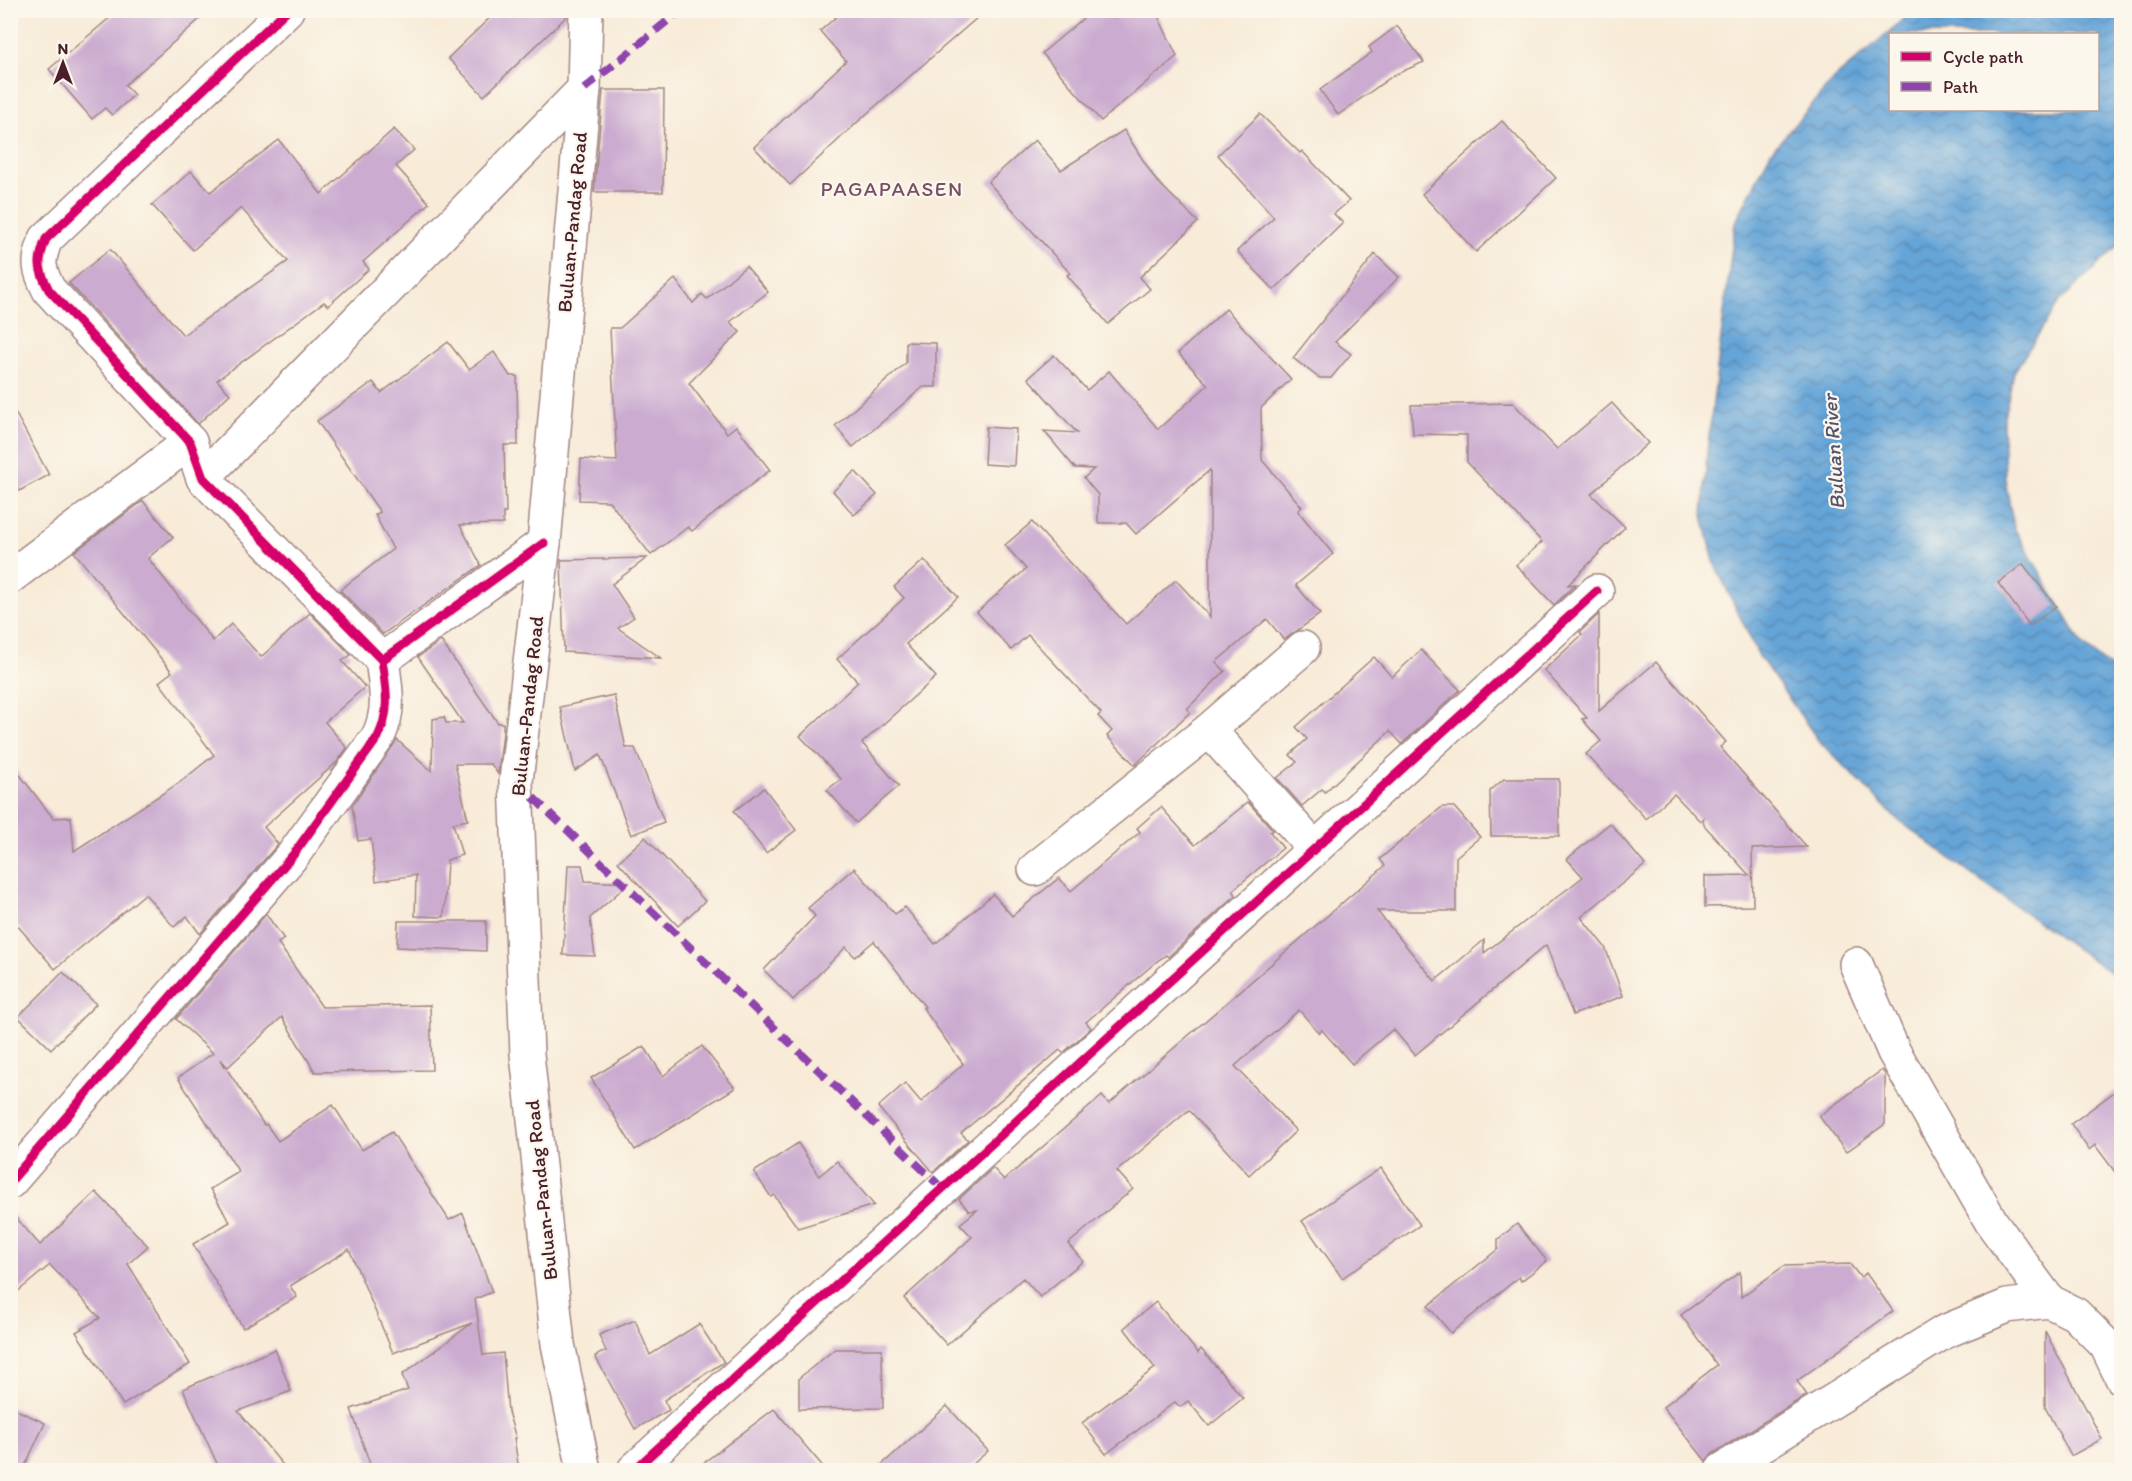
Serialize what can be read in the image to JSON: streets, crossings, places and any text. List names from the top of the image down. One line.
{"streets":{"street":["Buluan-Pandag Road"]},"districts":["PAGAPAASEN"],"water":["Buluan River"],"legend":["Cycle path","Path"],"north":"top"}
